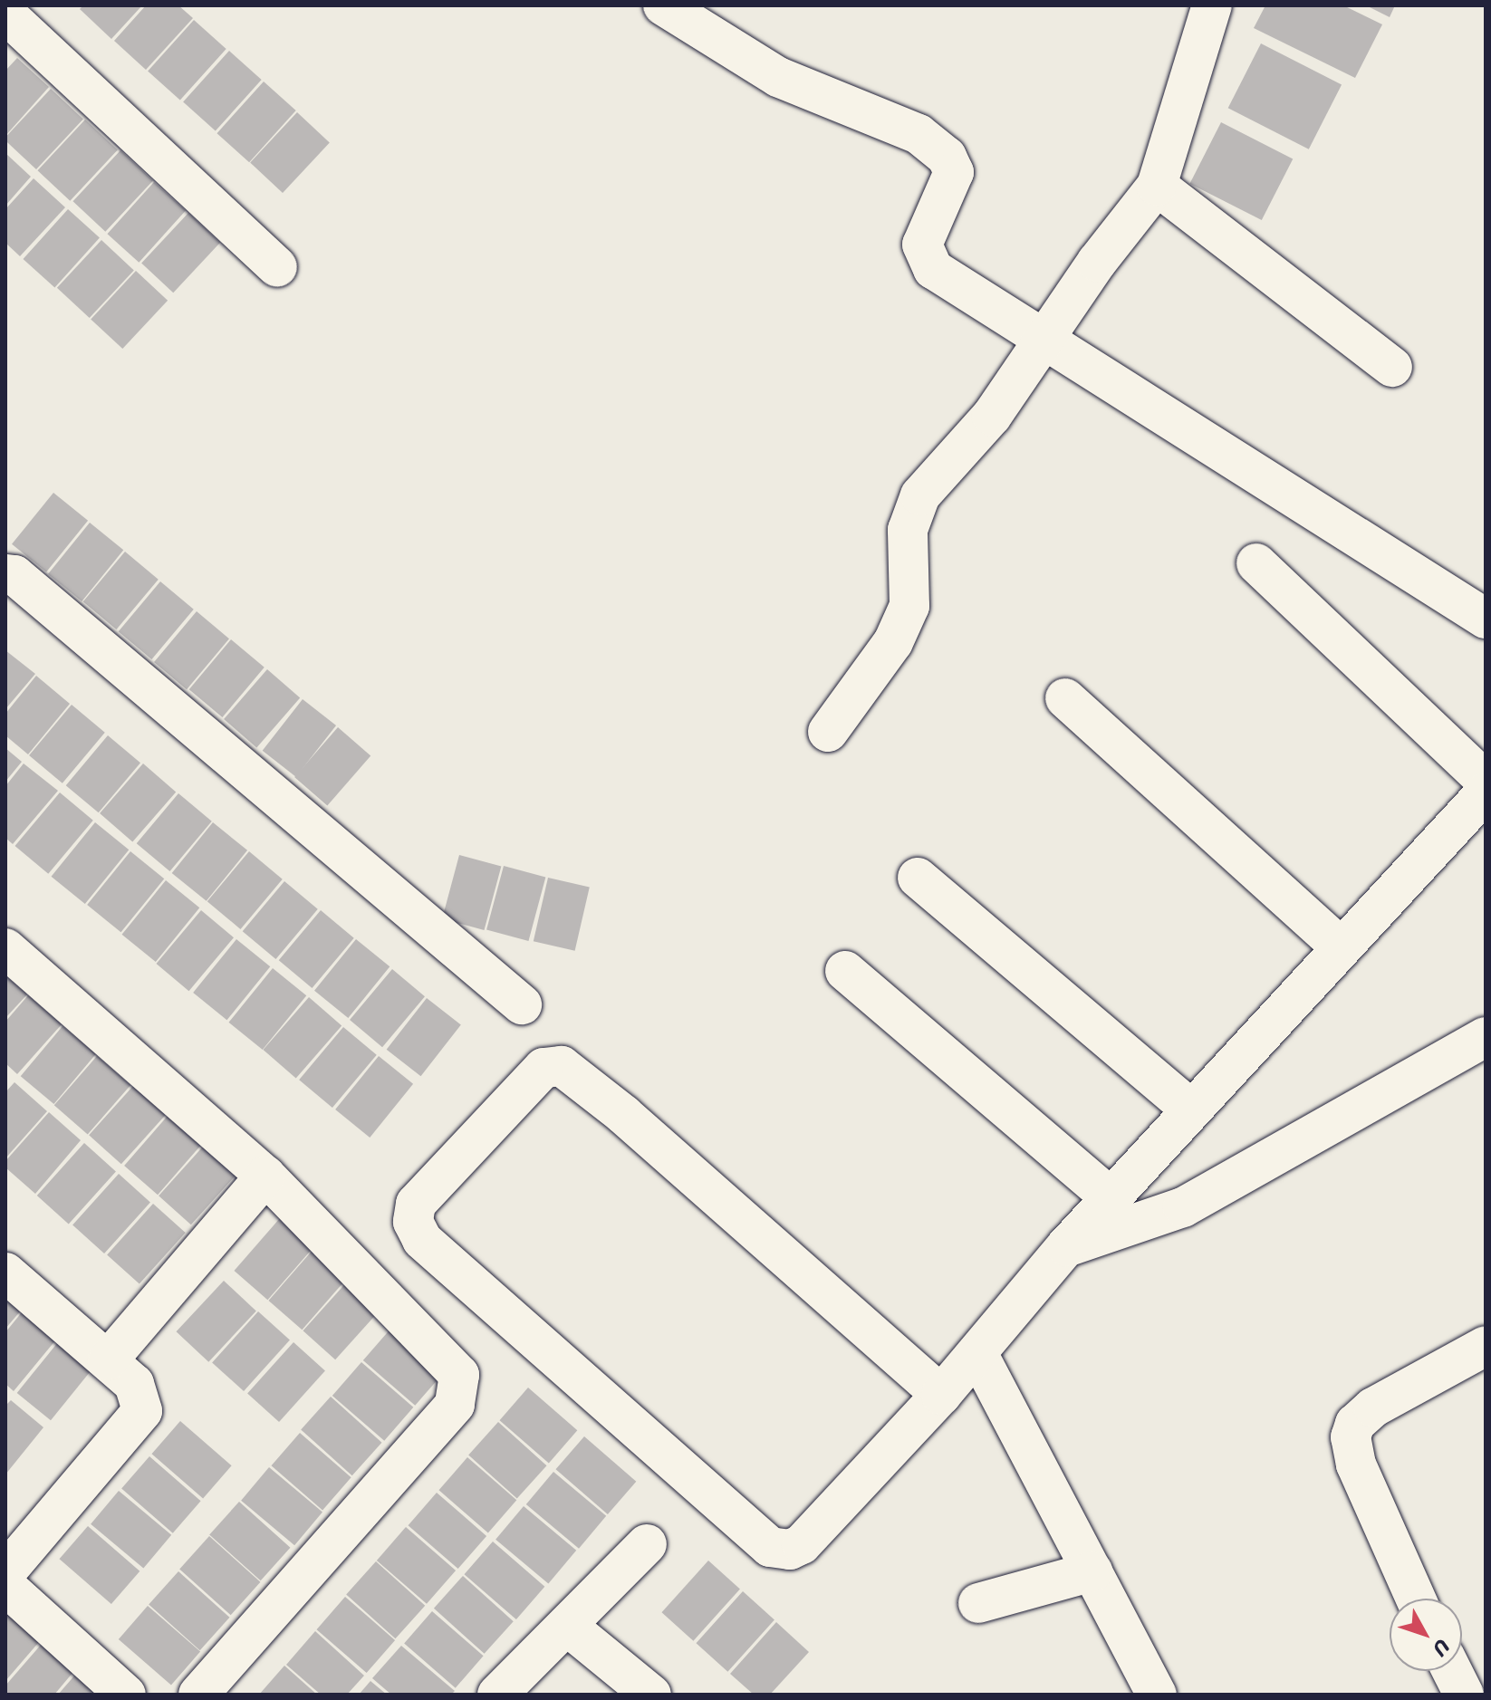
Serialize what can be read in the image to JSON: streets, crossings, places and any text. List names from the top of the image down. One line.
{"north":"bottom right"}
